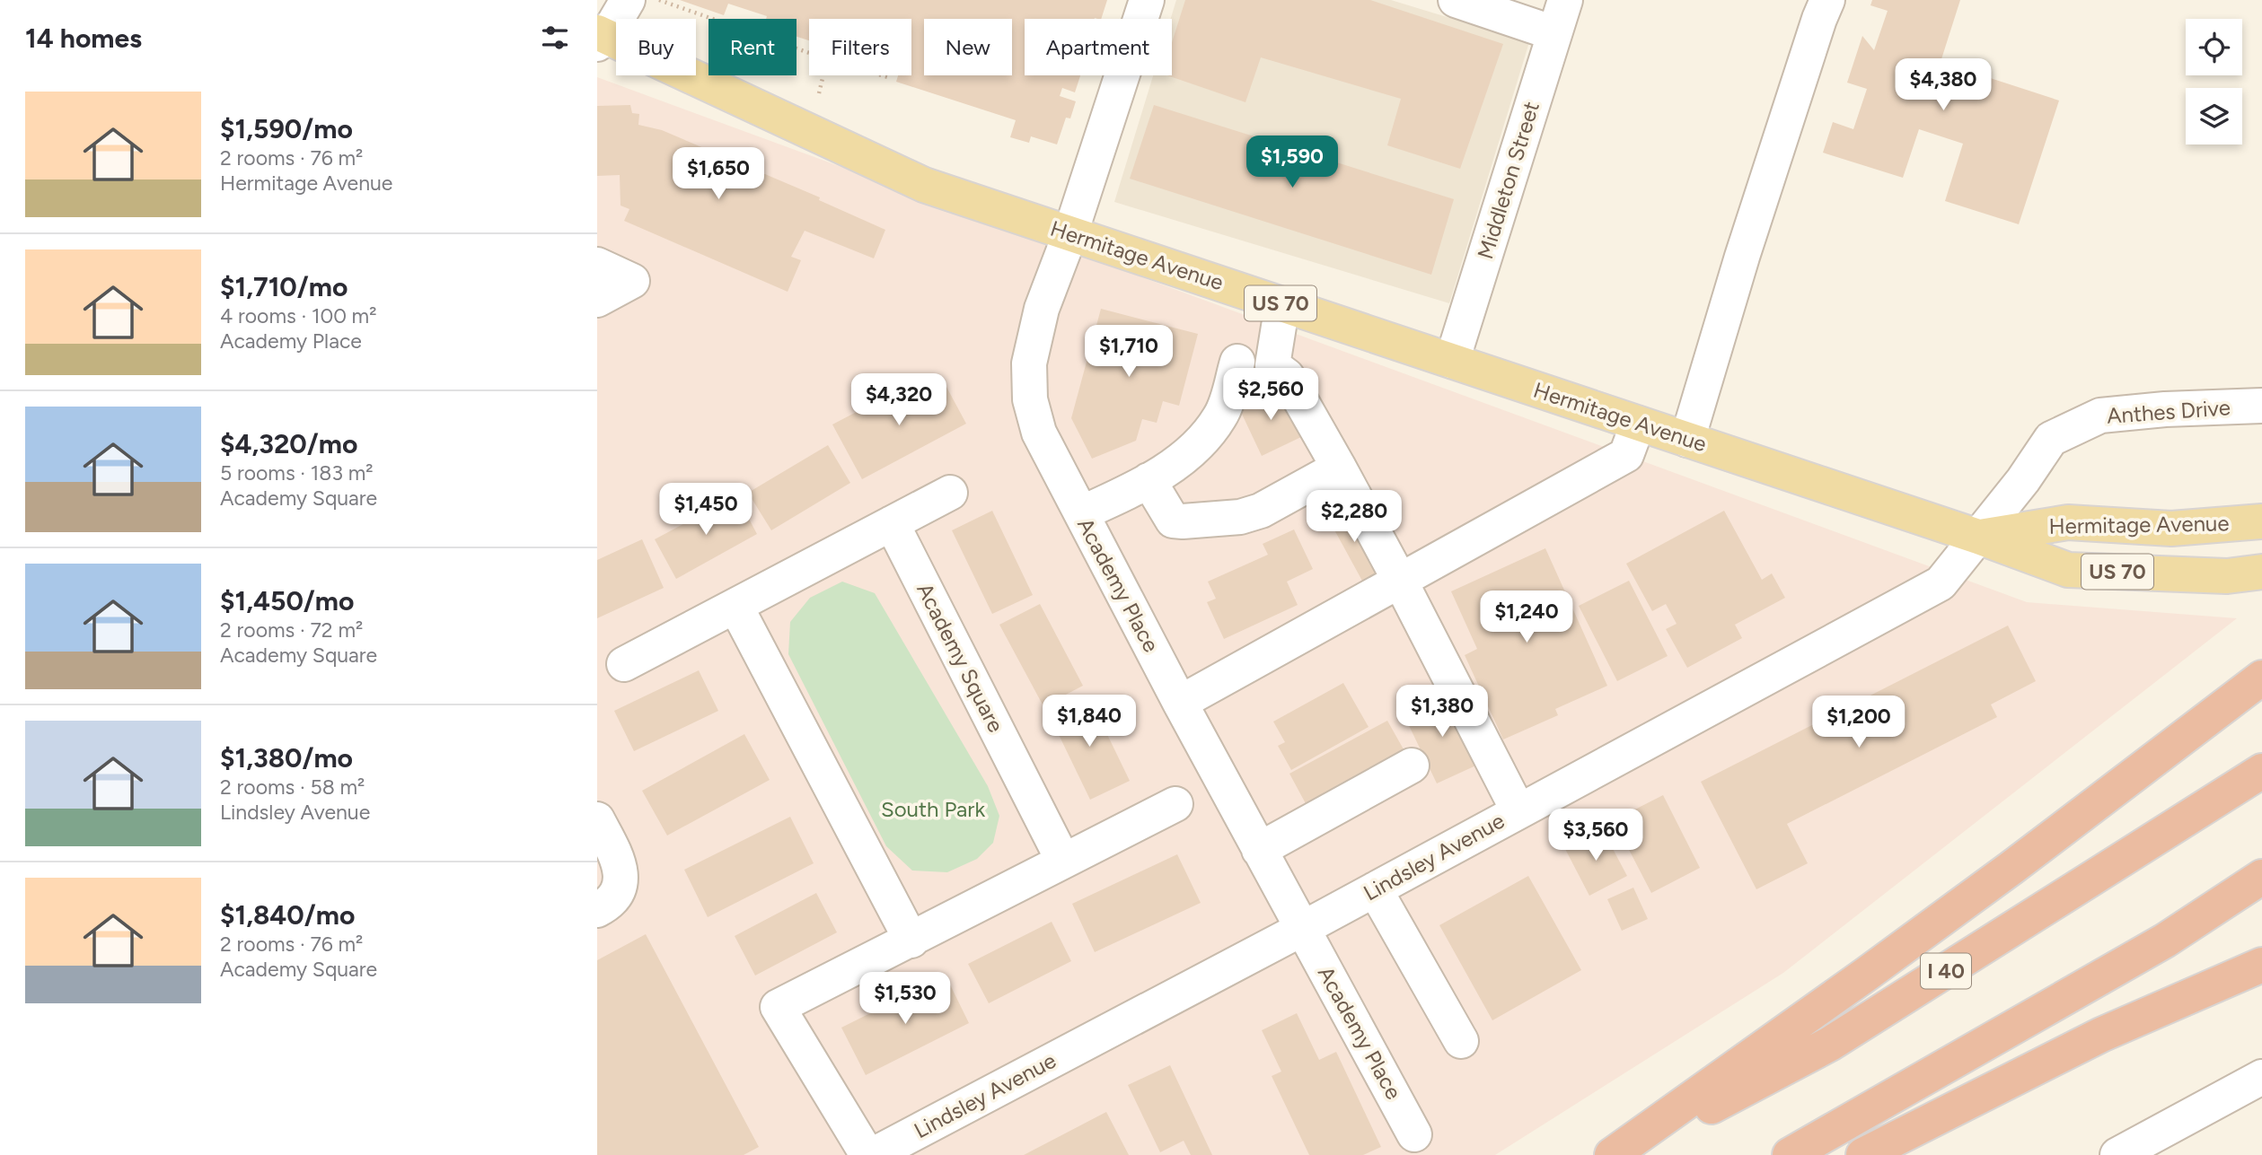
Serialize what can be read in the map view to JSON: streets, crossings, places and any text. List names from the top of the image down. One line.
{"streets":{"highway":["I 40"],"main road":["Hermitage Avenue","US 70"],"street":["Middleton Street","Anthes Drive","Academy Place","Academy Square","Lindsley Avenue"]},"crossings":[["Middleton Street","Hermitage Avenue"],["Hermitage Avenue","Anthes Drive"],["Hermitage Avenue","Academy Place"],["Hermitage Avenue","Lindsley Avenue"],["Anthes Drive","Lindsley Avenue"],["Academy Place","Lindsley Avenue"]],"parks":["South Park"],"page":{"heading":"14 homes","chip":["Buy","Rent","Filters","New","Apartment"],"price":["$4,380","$1,590","$1,650","$1,710","$2,560","$4,320","$1,450","$2,280","$1,240","$1,380","$1,840","$1,200","$3,560","$1,530"],"list":[{"name":"$1,590/mo","note":"2 rooms · 76 m² · Hermitage Avenue"},{"name":"$1,710/mo","note":"4 rooms · 100 m² · Academy Place"},{"name":"$4,320/mo","note":"5 rooms · 183 m² · Academy Square"},{"name":"$1,450/mo","note":"2 rooms · 72 m² · Academy Square"},{"name":"$1,380/mo","note":"2 rooms · 58 m² · Lindsley Avenue"},{"name":"$1,840/mo","note":"2 rooms · 76 m² · Academy Square"}]}}
